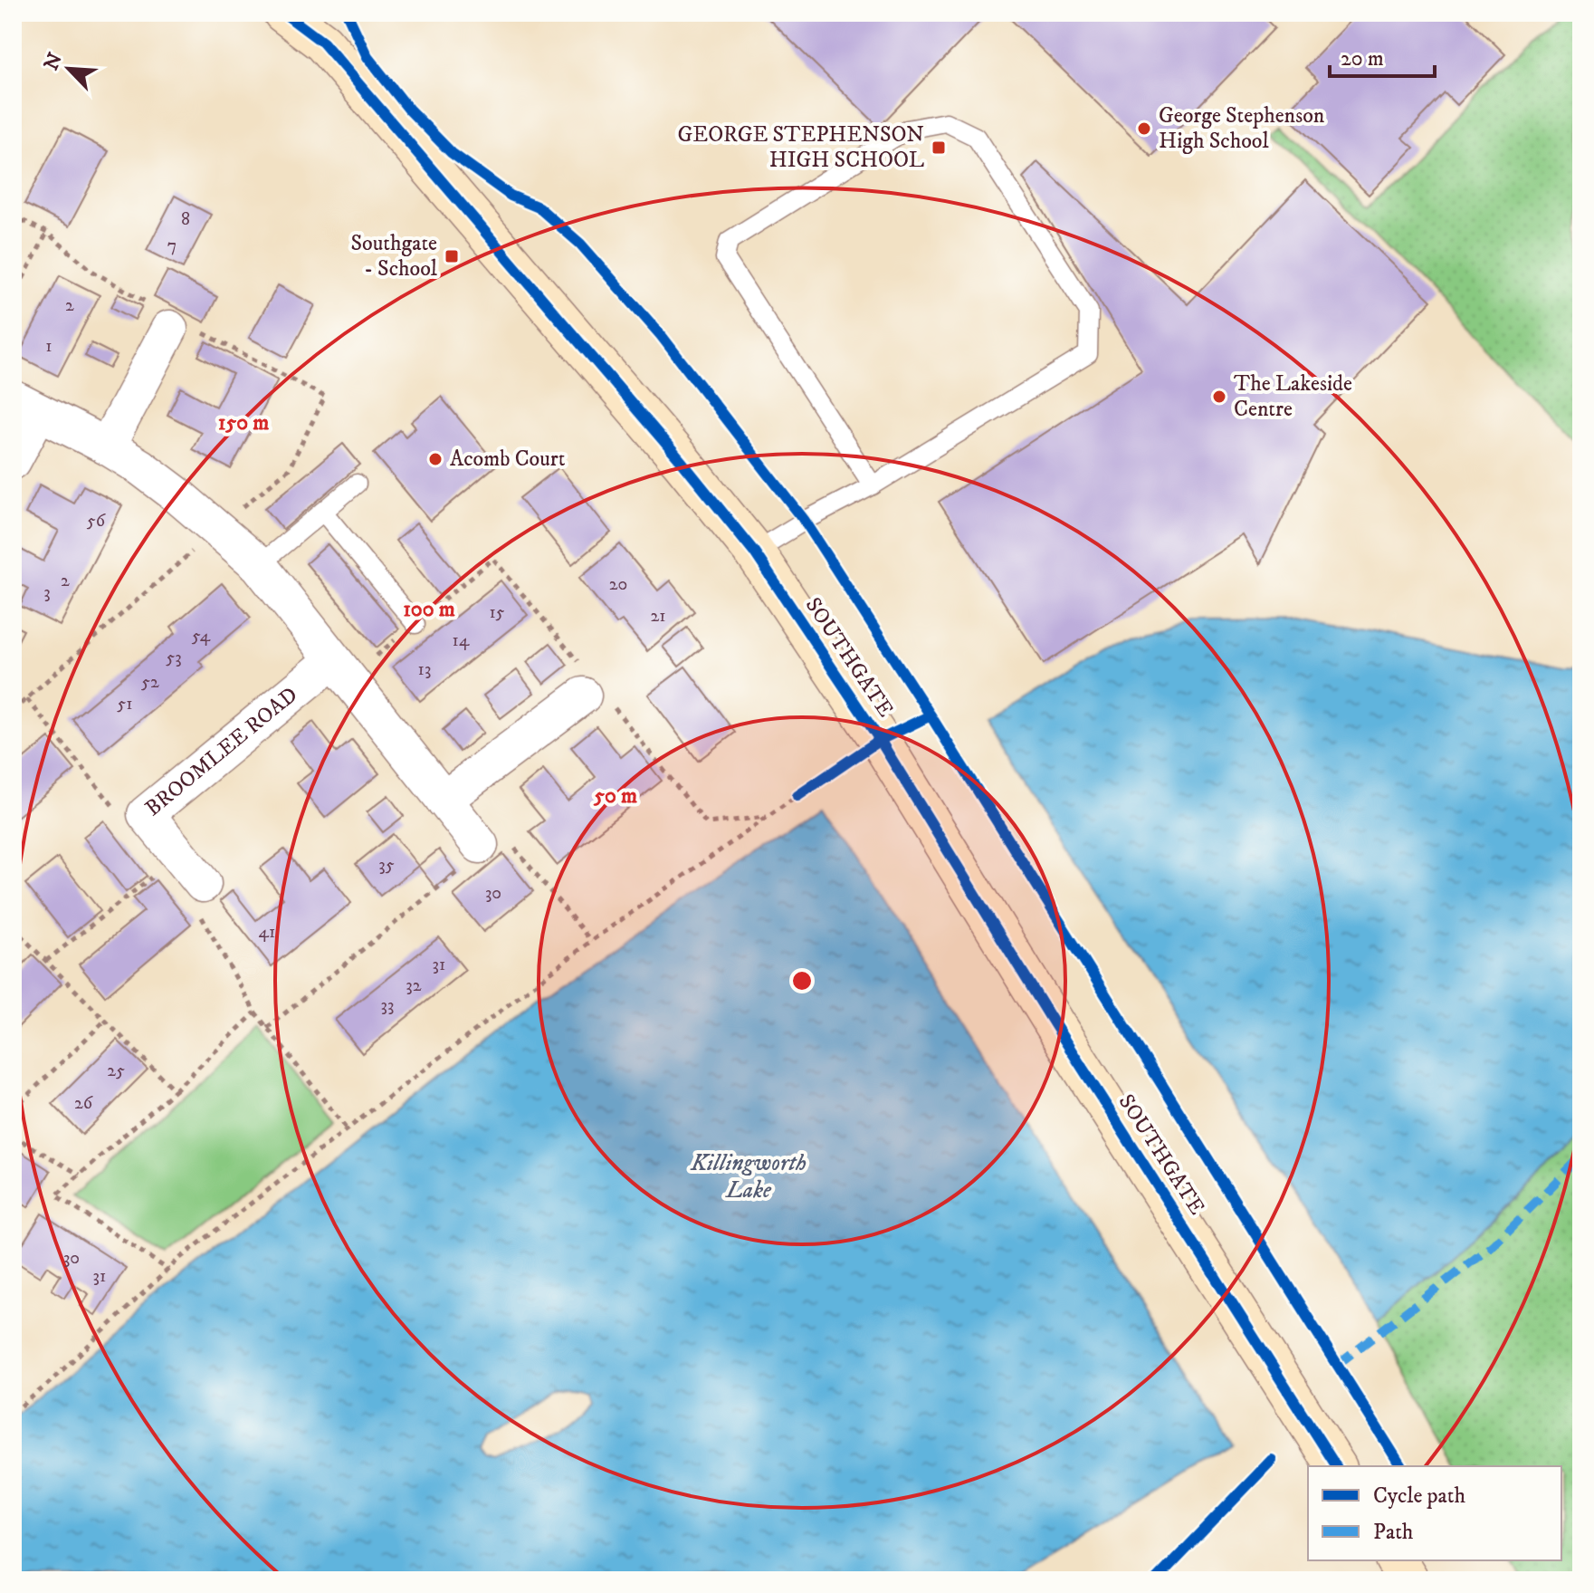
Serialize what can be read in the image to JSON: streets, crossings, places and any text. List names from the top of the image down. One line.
{"streets":{"street":["SOUTHGATE","BROOMLEE ROAD"]},"water":["Killingworth Lake"],"places":{"other":["George Stephenson High School","The Lakeside Centre","Acomb Court"],"transit":["GEORGE STEPHENSON HIGH SCHOOL","Southgate - School"]},"house_numbers":["8","7","2","1","56","2","20","3","15","21","54","14","53","13","52","51","35","30","41","31","32","33","25","26","30","31"],"legend":["Cycle path","Path"],"scale_bar":"20 m","north":"top left","rings":["150 m","100 m","50 m"]}
